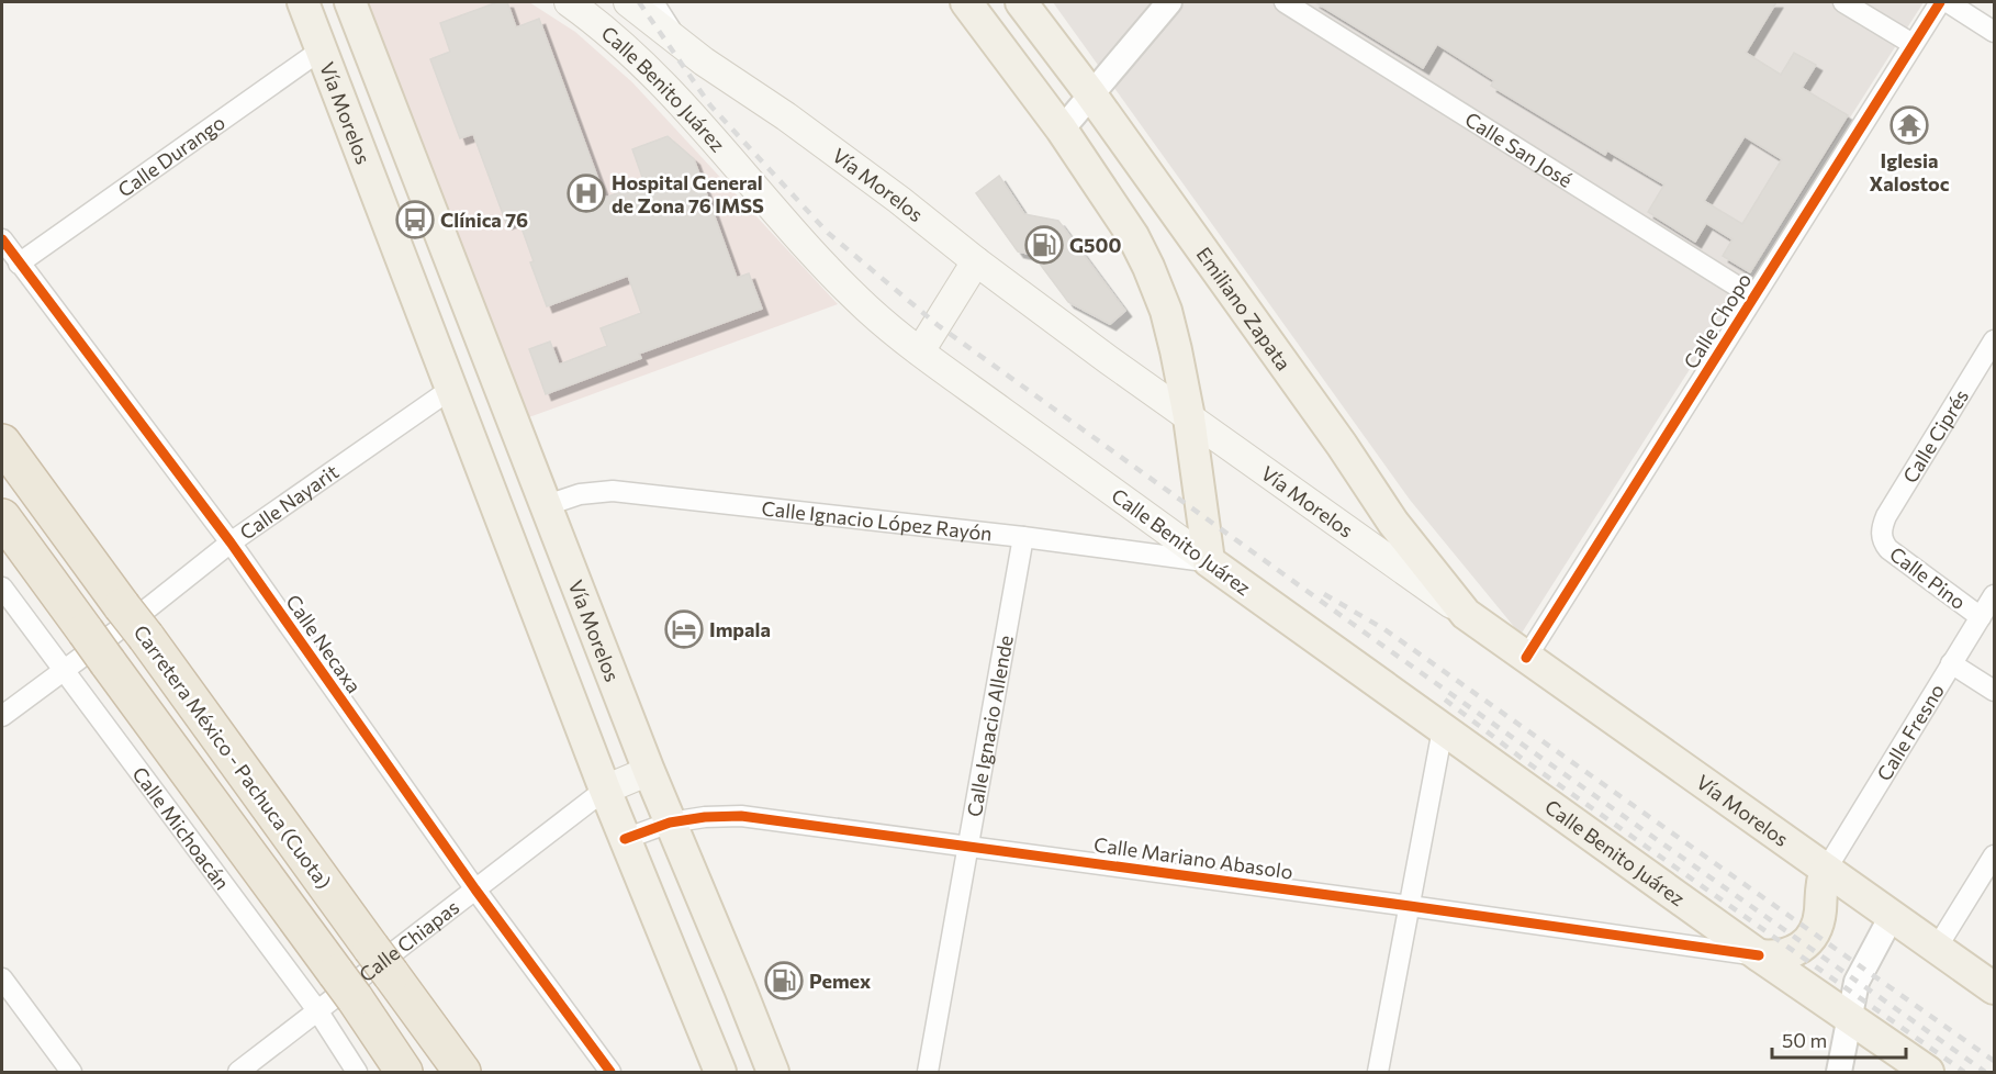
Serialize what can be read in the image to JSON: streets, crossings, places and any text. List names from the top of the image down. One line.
{"streets":{"highway":["Carretera México - Pachuca (Cuota)"],"main road":["Calle Benito Juárez","Vía Morelos","Emiliano Zapata","Calle Chiapas"],"street":["Calle San José","Calle Durango","Calle Chopo","Calle Ciprés","Calle Nayarit","Calle Ignacio López Rayón","Calle Pino","Calle Necaxa","Calle Ignacio Allende","Calle Fresno","Calle Michoacán","Calle Mariano Abasolo"]},"crossings":[["Calle Benito Juárez","Calle Ignacio López Rayón"],["Calle Benito Juárez","Calle Mariano Abasolo"],["Vía Morelos","Calle Durango"],["Vía Morelos","Emiliano Zapata"],["Vía Morelos","Calle Chopo"],["Vía Morelos","Calle Nayarit"],["Vía Morelos","Calle Ignacio López Rayón"],["Vía Morelos","Calle Fresno"],["Vía Morelos","Calle Mariano Abasolo"],["Vía Morelos","Calle Chiapas"],["Calle San José","Calle Chopo"],["Calle Durango","Calle Necaxa"],["Calle Ciprés","Calle Pino"],["Calle Nayarit","Calle Necaxa"],["Calle Nayarit","Calle Michoacán"],["Calle Ignacio López Rayón","Calle Ignacio Allende"],["Calle Pino","Calle Fresno"],["Calle Necaxa","Calle Chiapas"],["Calle Ignacio Allende","Calle Mariano Abasolo"],["Calle Michoacán","Calle Chiapas"]],"places":{"temple":["Iglesia Xalostoc"],"hospital":["Hospital General de Zona 76 IMSS"],"bus stop":["Clínica 76"],"fuel station":["G500","Pemex"],"hotel":["Impala"]},"scale_bar":"50 m"}
